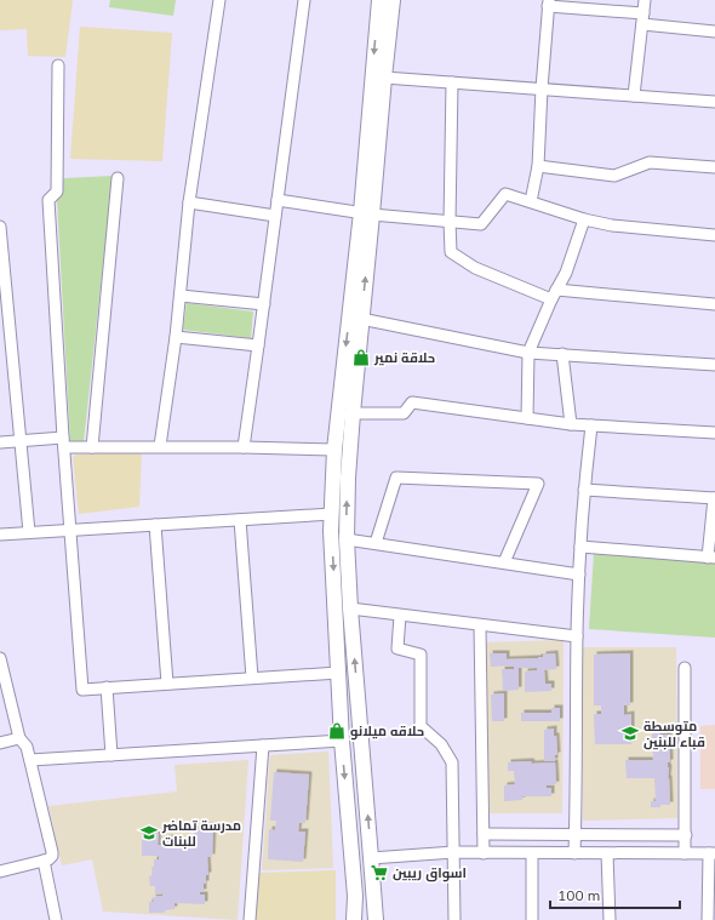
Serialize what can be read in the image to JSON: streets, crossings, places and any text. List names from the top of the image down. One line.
{"places":{"shop":["حلاقة نمير","حلاقه ميلانو"],"school or university":["متوسطة قباء للبنين","مدرسة تماضر للبنات"],"supermarket":["اسواق ريبين"]},"scale_bar":"100 m"}
